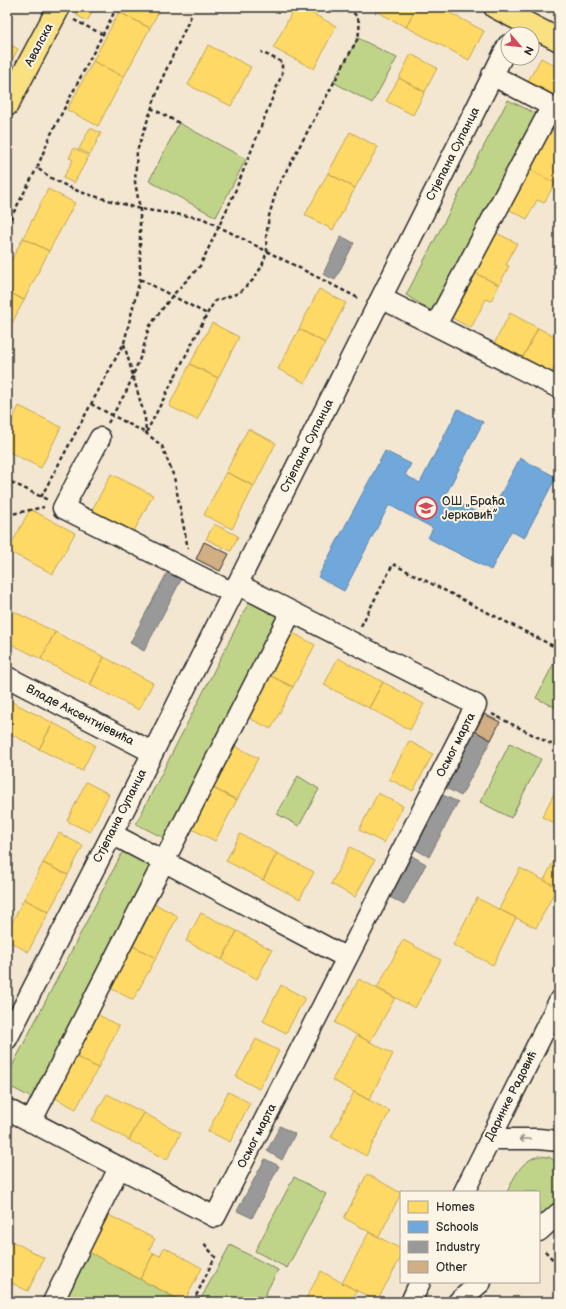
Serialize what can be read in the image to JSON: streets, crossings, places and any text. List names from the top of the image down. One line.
{"streets":{"main road":["Авалска"],"street":["Стјепана Супанца","Владе Аксентијевића","Осмог марта","Даринке Радовић"]},"crossings":[["Стјепана Супанца","Владе Аксентијевића"],["Стјепана Супанца","Осмог марта"]],"places":{"school or university":["ОШ „Браћа Јерковић”"]},"legend":["Homes","Schools","Industry","Other"],"north":"bottom right"}
